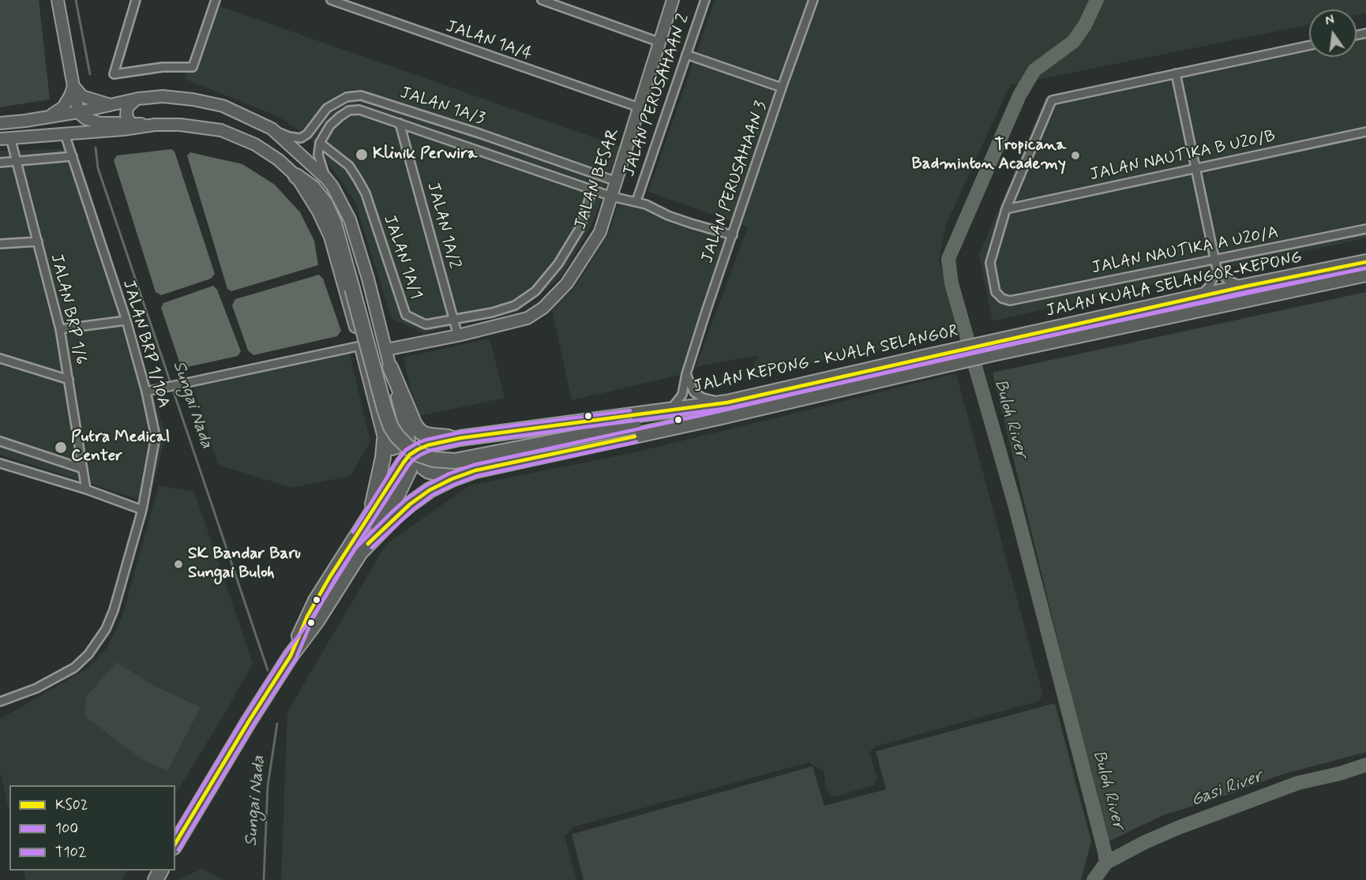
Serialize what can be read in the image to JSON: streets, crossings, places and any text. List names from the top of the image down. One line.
{"streets":{"highway":["JALAN KUALA SELANGOR-KEPONG","JALAN KEPONG - KUALA SELANGOR"],"main road":["JALAN BESAR"],"street":["JALAN 1A/4","JALAN PERUSAHAAN 2","JALAN 1A/3","JALAN NAUTIKA B U20/B","JALAN PERUSAHAAN 3","JALAN 1A/2","JALAN NAUTIKA A U20/A","JALAN 1A/1","JALAN BRP 1/6","JALAN BRP 1/10A"]},"crossings":[["JALAN 1A/4","JALAN BESAR"],["JALAN PERUSAHAAN 2","JALAN 1A/3"],["JALAN 1A/3","JALAN BESAR"],["JALAN 1A/3","JALAN PERUSAHAAN 3"],["JALAN 1A/3","JALAN 1A/2"],["JALAN 1A/3","JALAN 1A/1"],["JALAN NAUTIKA B U20/B","JALAN NAUTIKA A U20/A"],["JALAN BESAR","JALAN 1A/2"],["JALAN PERUSAHAAN 3","JALAN KEPONG - KUALA SELANGOR"],["JALAN 1A/2","JALAN 1A/1"],["JALAN KUALA SELANGOR-KEPONG","JALAN KEPONG - KUALA SELANGOR"]],"water":["Sungai Nada","Buloh River","Gasi River"],"places":["Klinik Perwira","Tropicana Badminton Academy","Putra Medical Center","SK Bandar Baru Sungai Buloh"],"lines":["transit line KS02","transit line 100","transit line T102"],"legend":["KS02","100","T102"],"north":"top"}
